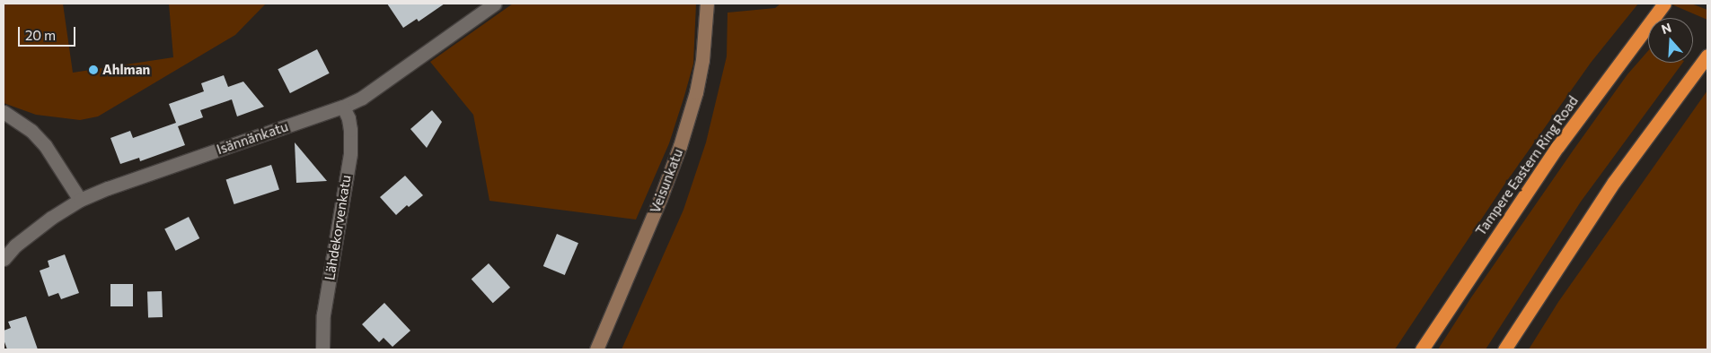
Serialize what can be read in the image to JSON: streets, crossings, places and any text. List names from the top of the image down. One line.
{"streets":{"highway":["Tampere Eastern Ring Road"],"street":["Isännänkatu","Veisunkatu","Lähdekorvenkatu"]},"crossings":[["Isännänkatu","Lähdekorvenkatu"]],"places":["Ahlman"],"scale_bar":"20 m","north":"top"}
